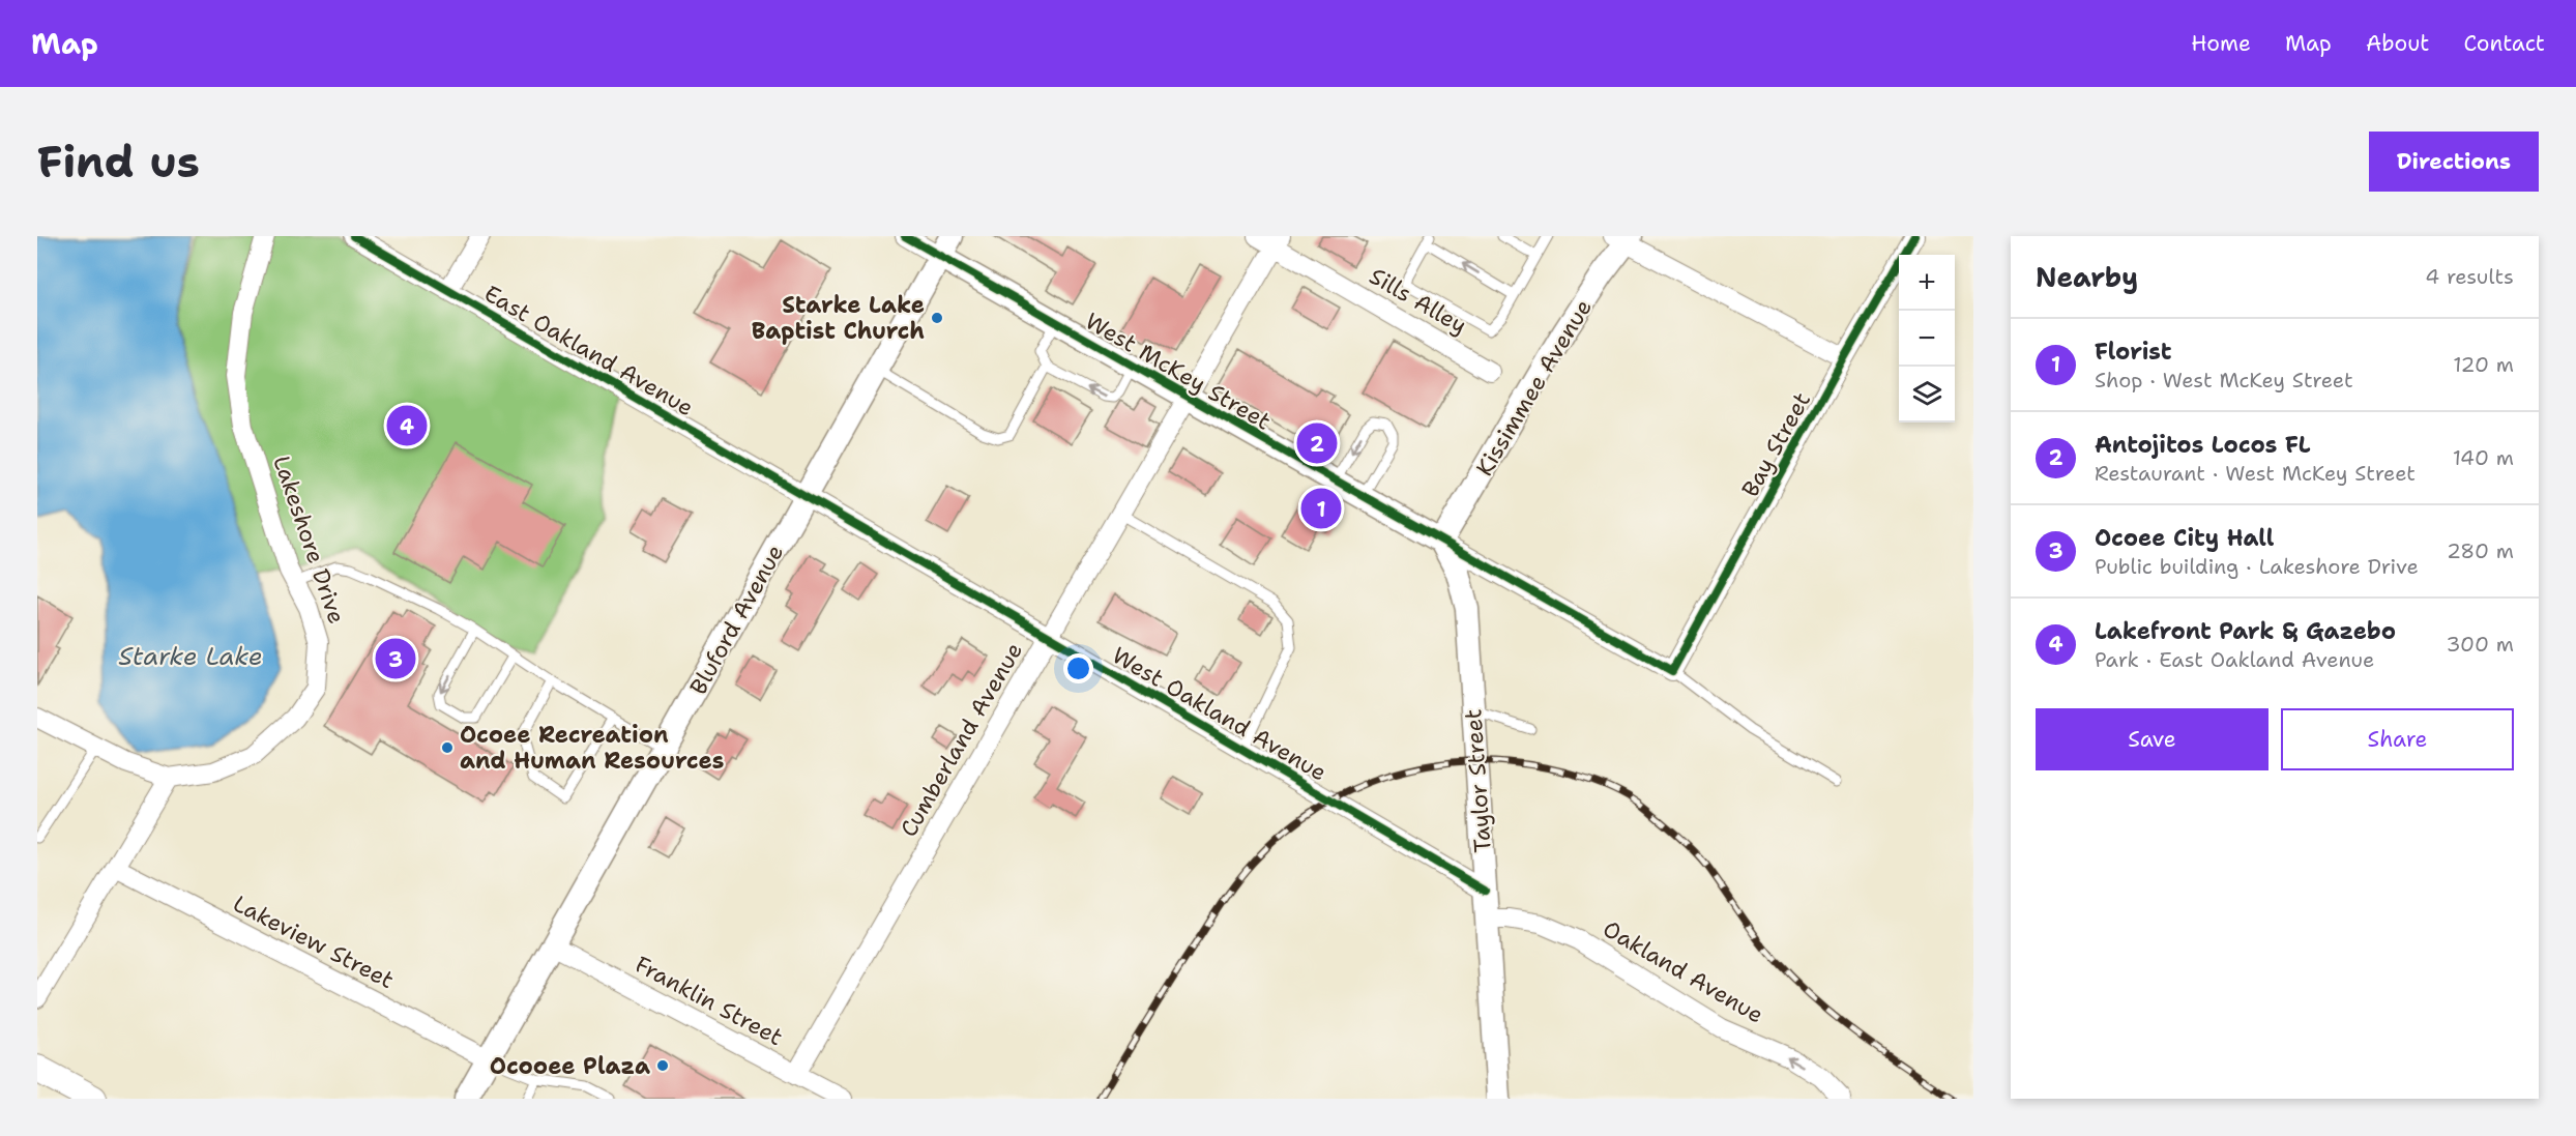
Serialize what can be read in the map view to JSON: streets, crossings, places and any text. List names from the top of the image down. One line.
{"streets":{"street":["Sills Alley","East Oakland Avenue","West McKey Street","Kissimmee Avenue","Bay Street","Lakeshore Drive","Bluford Avenue","West Oakland Avenue","Cumberland Avenue","Taylor Street","Lakeview Street","Oakland Avenue","Franklin Street"]},"crossings":[["Sills Alley","Cumberland Avenue"],["East Oakland Avenue","Bluford Avenue"],["East Oakland Avenue","West Oakland Avenue"],["West McKey Street","Kissimmee Avenue"],["West McKey Street","Bay Street"],["West McKey Street","Bluford Avenue"],["West McKey Street","Cumberland Avenue"],["West McKey Street","Taylor Street"],["Kissimmee Avenue","Taylor Street"],["Bluford Avenue","West Oakland Avenue"],["Bluford Avenue","Lakeview Street"],["Bluford Avenue","Franklin Street"],["West Oakland Avenue","Cumberland Avenue"],["West Oakland Avenue","Taylor Street"],["Cumberland Avenue","Franklin Street"],["Taylor Street","Oakland Avenue"]],"one_way":["Oakland Avenue"],"water":["Starke Lake"],"places":["Starke Lake Baptist Church","Ocoee Recreation and Human Resources","Ocooee Plaza"],"page":{"header":"Map","nav":["Home","Map","About","Contact"],"buttons":["Directions",["Save","Share"]],"title":"Find us","heading":["Nearby","4 results"],"map_buttons":["+","−"],"list":[{"mark":"1","name":"Florist","note":"Shop · West McKey Street","value":"120 m"},{"mark":"2","name":"Antojitos Locos FL","note":"Restaurant · West McKey Street","value":"140 m"},{"mark":"3","name":"Ocoee City Hall","note":"Public building · Lakeshore Drive","value":"280 m"},{"mark":"4","name":"Lakefront Park & Gazebo","note":"Park · East Oakland Avenue","value":"300 m"}],"pins":["4","2","1","3"]}}
